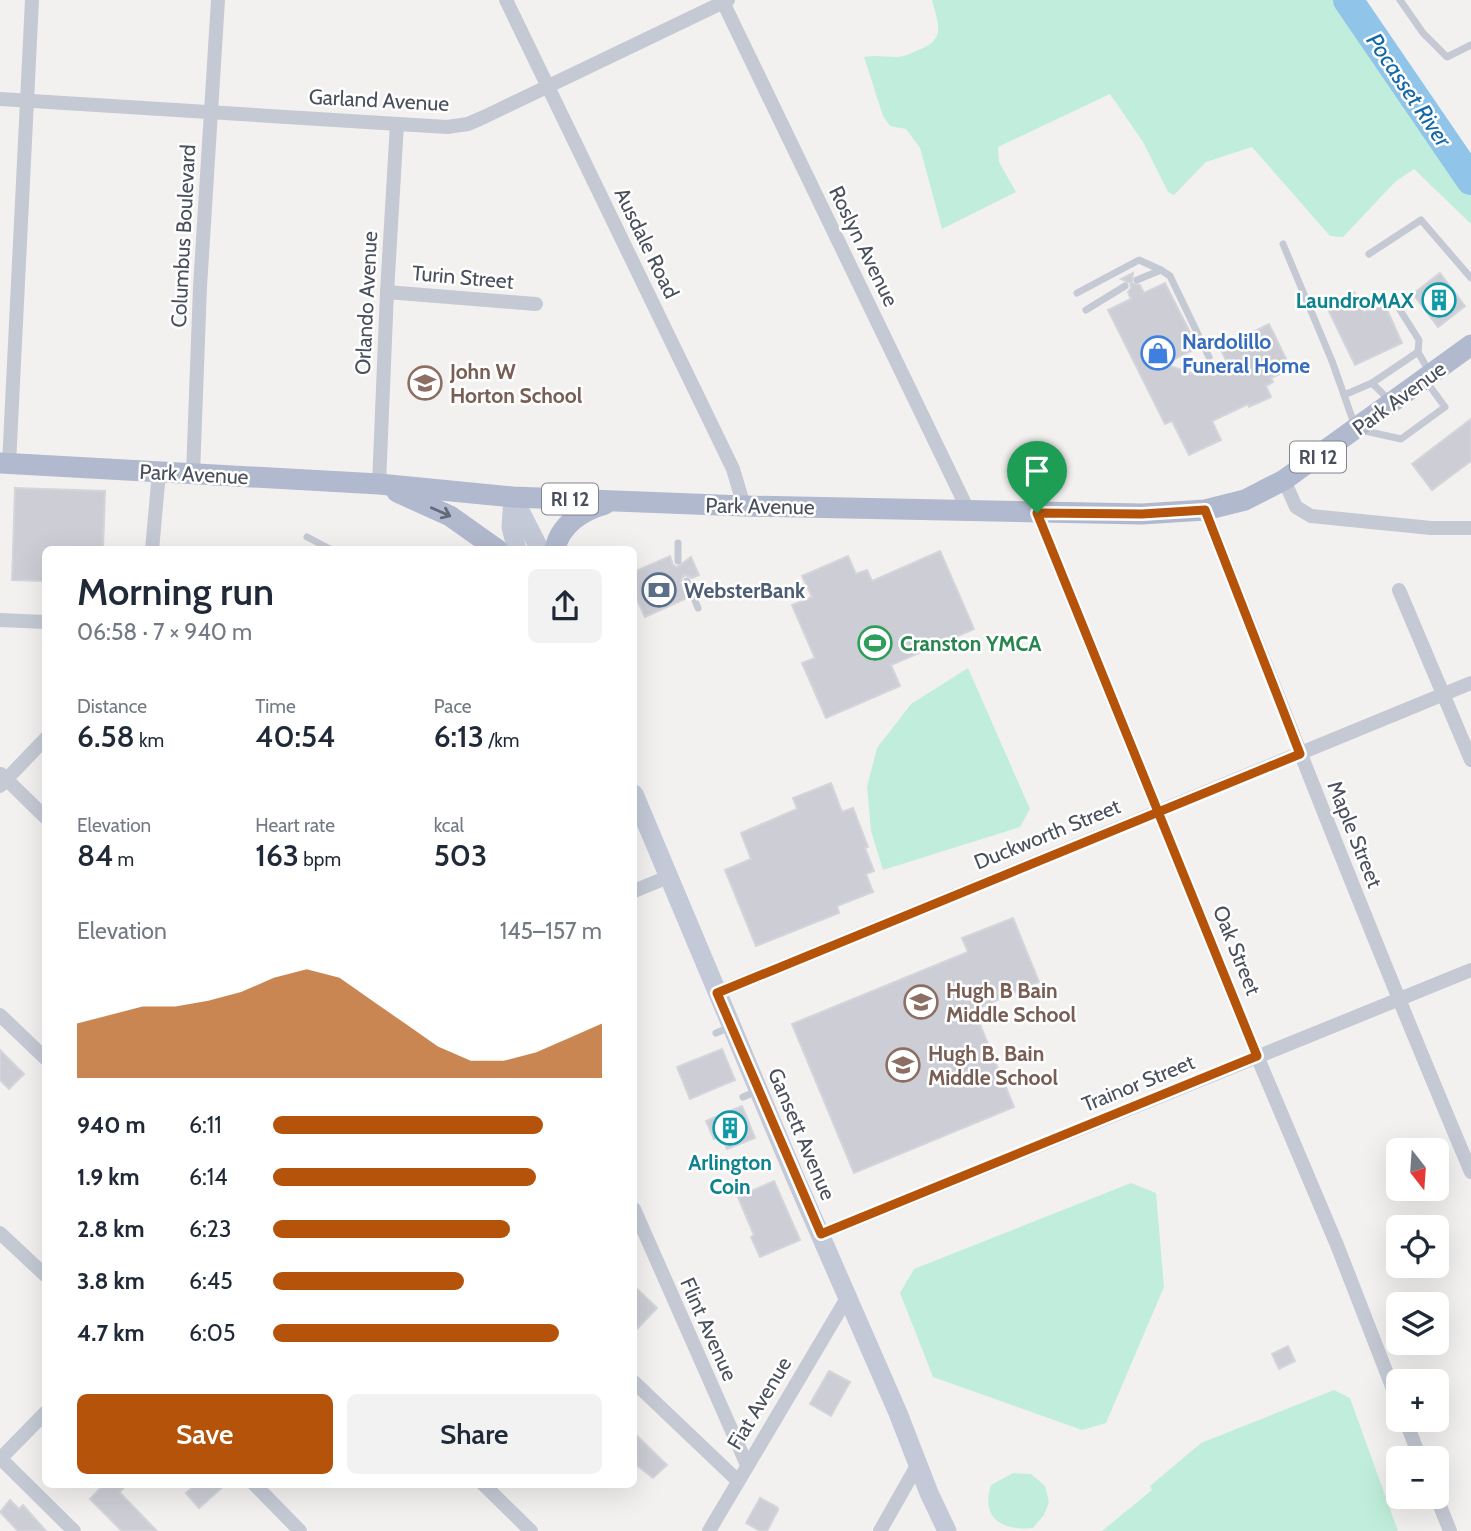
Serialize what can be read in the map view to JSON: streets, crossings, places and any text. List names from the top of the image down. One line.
{"streets":{"main road":["Park Avenue","RI 12","Gansett Avenue"],"street":["Garland Avenue","Columbus Boulevard","Ausdale Road","Roslyn Avenue","Turin Street","Orlando Avenue","Duckworth Street","Maple Street","Oak Street","Trainor Street","Flint Avenue","Fiat Avenue"]},"crossings":[["Garland Avenue","Columbus Boulevard"],["Garland Avenue","Ausdale Road"],["Garland Avenue","Roslyn Avenue"],["Garland Avenue","Orlando Avenue"],["Columbus Boulevard","Park Avenue"],["Ausdale Road","Park Avenue"],["Roslyn Avenue","Park Avenue"],["Turin Street","Orlando Avenue"],["Orlando Avenue","Park Avenue"],["Park Avenue","Maple Street"],["Park Avenue","Oak Street"],["Duckworth Street","Maple Street"],["Duckworth Street","Oak Street"],["Duckworth Street","Gansett Avenue"],["Maple Street","Trainor Street"],["Oak Street","Trainor Street"],["Trainor Street","Gansett Avenue"],["Gansett Avenue","Fiat Avenue"],["Flint Avenue","Fiat Avenue"]],"water":["Pocasset River"],"places":{"building":["LaundroMAX","Arlington Coin"],"shop":["Nardolillo Funeral Home"],"school or university":["John W Horton School","Hugh B Bain Middle School","Hugh B. Bain Middle School"],"bank":["WebsterBank"],"sports":["Cranston YMCA"]},"north":"bottom","page":{"heading":["Morning run","06:58 · 7 × 940 m"],"stats":[["Distance","6.58 km"],["Time","40:54"],["Pace","6:13 /km"],["Elevation","84 m"],["Heart rate","163 bpm"],["kcal","503"]],"chart":["Elevation","145–157 m"],"list":[{"name":"940 m","note":"6:11"},{"name":"1.9 km","note":"6:14"},{"name":"2.8 km","note":"6:23"},{"name":"3.8 km","note":"6:45"},{"name":"4.7 km","note":"6:05"}],"map_buttons":["+","−"],"buttons":["Save","Share"]}}
